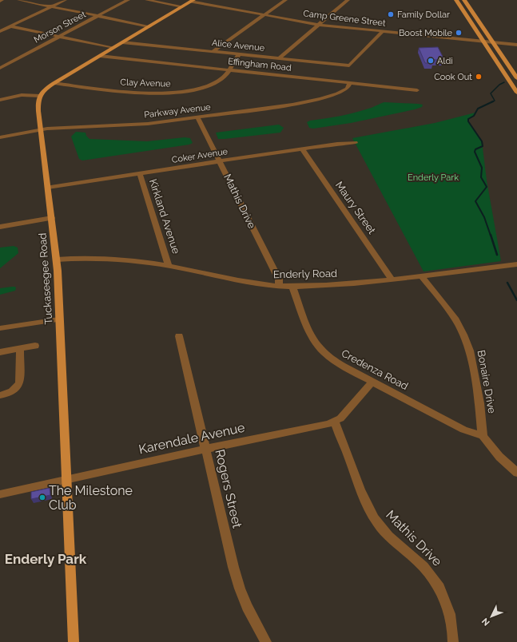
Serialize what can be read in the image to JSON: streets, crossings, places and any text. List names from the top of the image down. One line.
{"streets":{"main road":["Tuckaseegee Road"],"street":["Camp Greene Street","Morson Street","Alice Avenue","Effingham Road","Clay Avenue","Parkway Avenue","Coker Avenue","Mathis Drive","Maury Street","Kirkland Avenue","Enderly Road","Credenza Road","Bonaire Drive","Karendale Avenue","Rogers Street"]},"crossings":[["Camp Greene Street","Alice Avenue"],["Alice Avenue","Clay Avenue"],["Effingham Road","Clay Avenue"],["Effingham Road","Parkway Avenue"],["Parkway Avenue","Mathis Drive"],["Parkway Avenue","Tuckaseegee Road"],["Coker Avenue","Mathis Drive"],["Coker Avenue","Maury Street"],["Coker Avenue","Kirkland Avenue"],["Coker Avenue","Tuckaseegee Road"],["Mathis Drive","Enderly Road"],["Mathis Drive","Karendale Avenue"],["Maury Street","Enderly Road"],["Kirkland Avenue","Enderly Road"],["Enderly Road","Tuckaseegee Road"],["Enderly Road","Credenza Road"],["Enderly Road","Bonaire Drive"],["Tuckaseegee Road","Karendale Avenue"],["Credenza Road","Bonaire Drive"],["Credenza Road","Karendale Avenue"],["Karendale Avenue","Rogers Street"]],"districts":["Enderly Park"],"parks":["Enderly Park"],"places":["Family Dollar","Boost Mobile","Aldi","Cook Out","The Milestone Club"],"north":"bottom left"}
